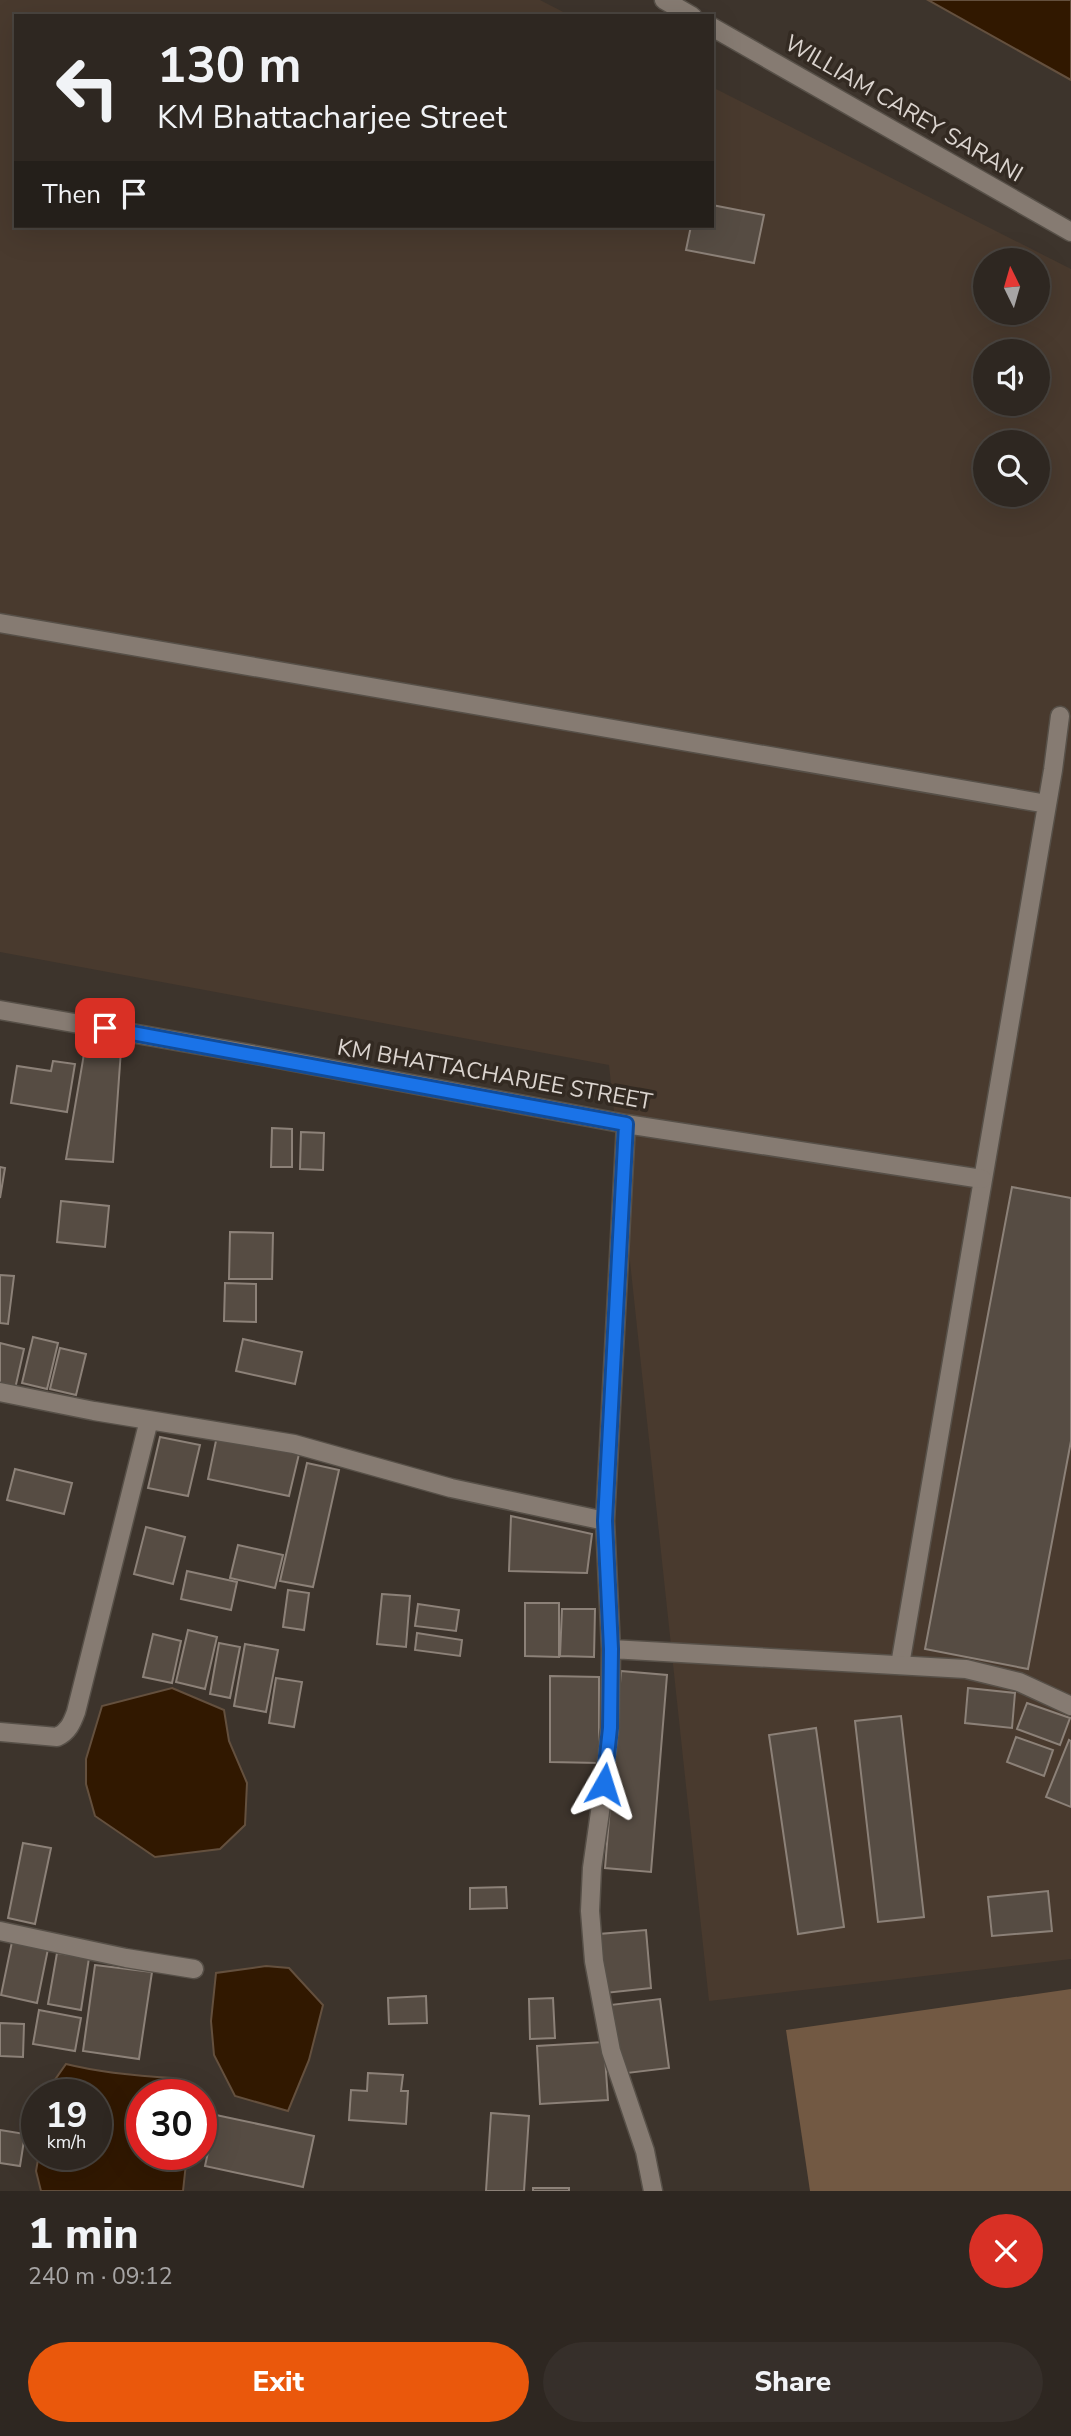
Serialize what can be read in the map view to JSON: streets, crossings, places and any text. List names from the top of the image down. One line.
{"streets":{"street":["WILLIAM CAREY SARANI","KM BHATTACHARJEE STREET"]},"north":"top","page":{"turn":["130 m","KM Bhattacharjee Street"],"then":"Then","speed":"19 km/h","limit":"30","heading":["1 min","240 m · 09:12"],"buttons":["Exit","Share"]}}
